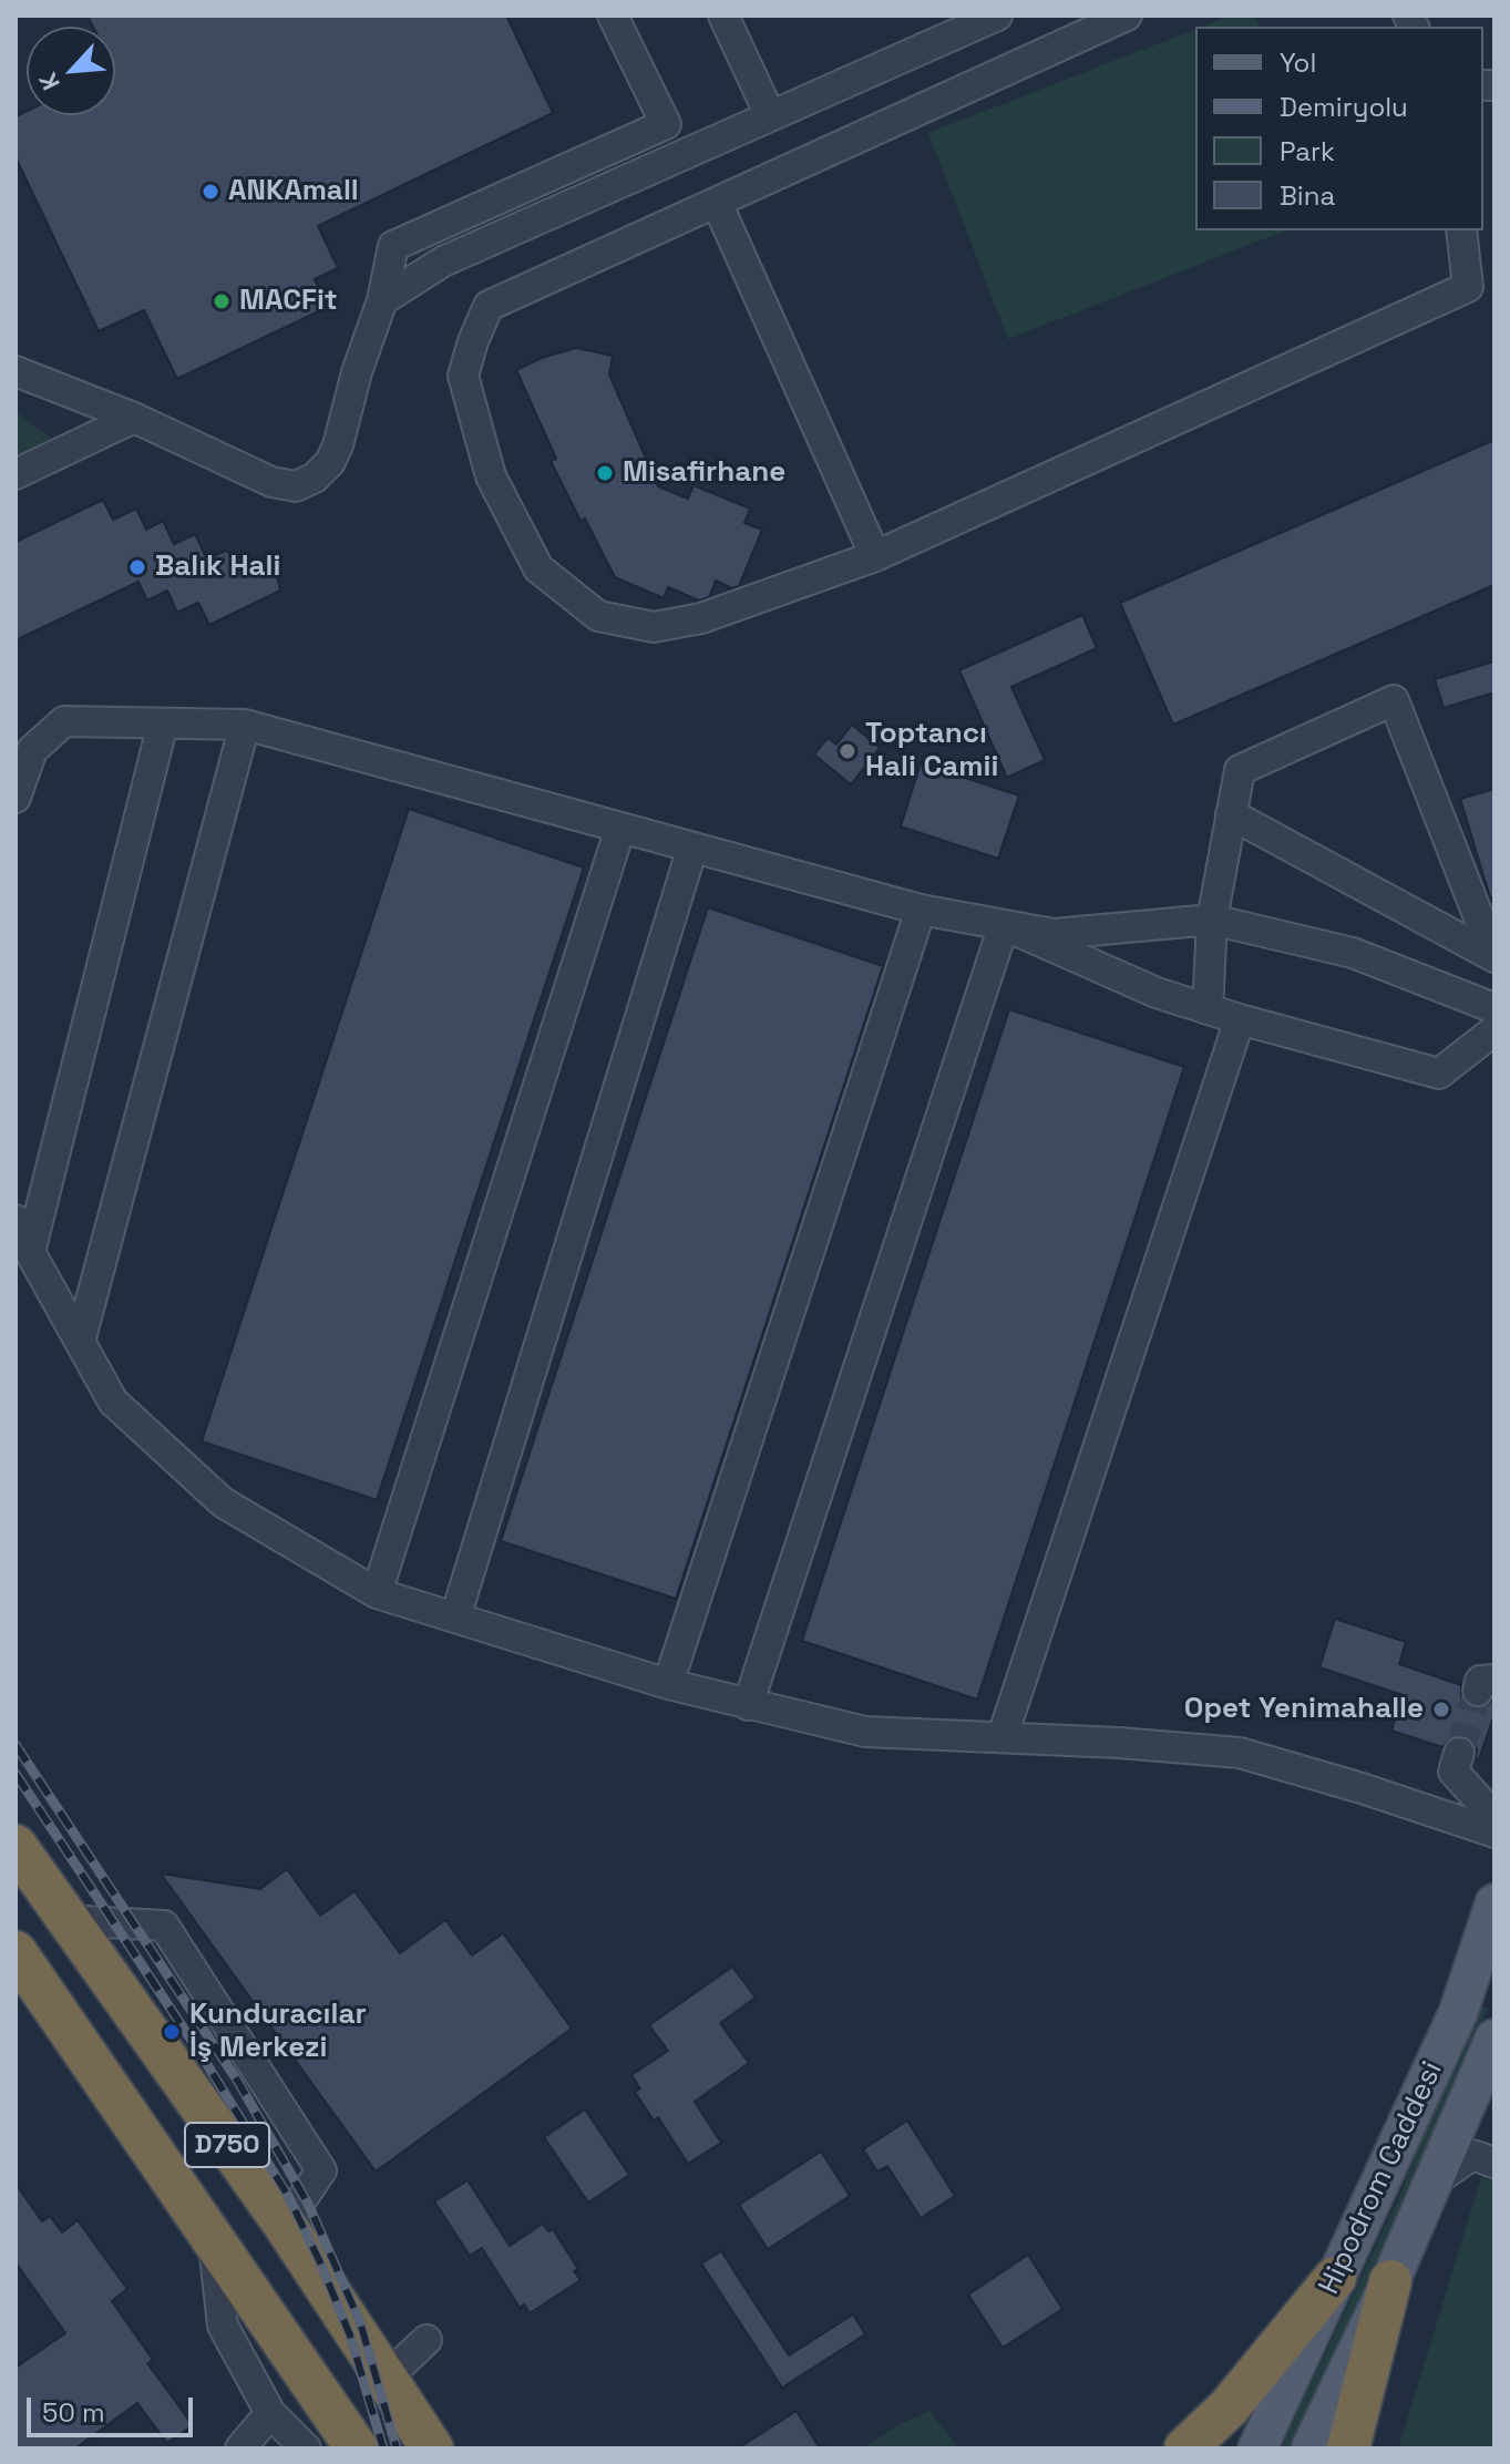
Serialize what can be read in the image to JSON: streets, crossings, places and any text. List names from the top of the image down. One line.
{"streets":{"highway":["D750"],"main road":["Hipodrom Caddesi"]},"places":["ANKAmall","MACFit","Misafirhane","Balık Hali","Toptancı Hali Camii","Opet Yenimahalle","Kunduracılar İş Merkezi"],"legend":["Yol","Demiryolu","Park","Bina"],"scale_bar":"50 m","north":"bottom left"}
